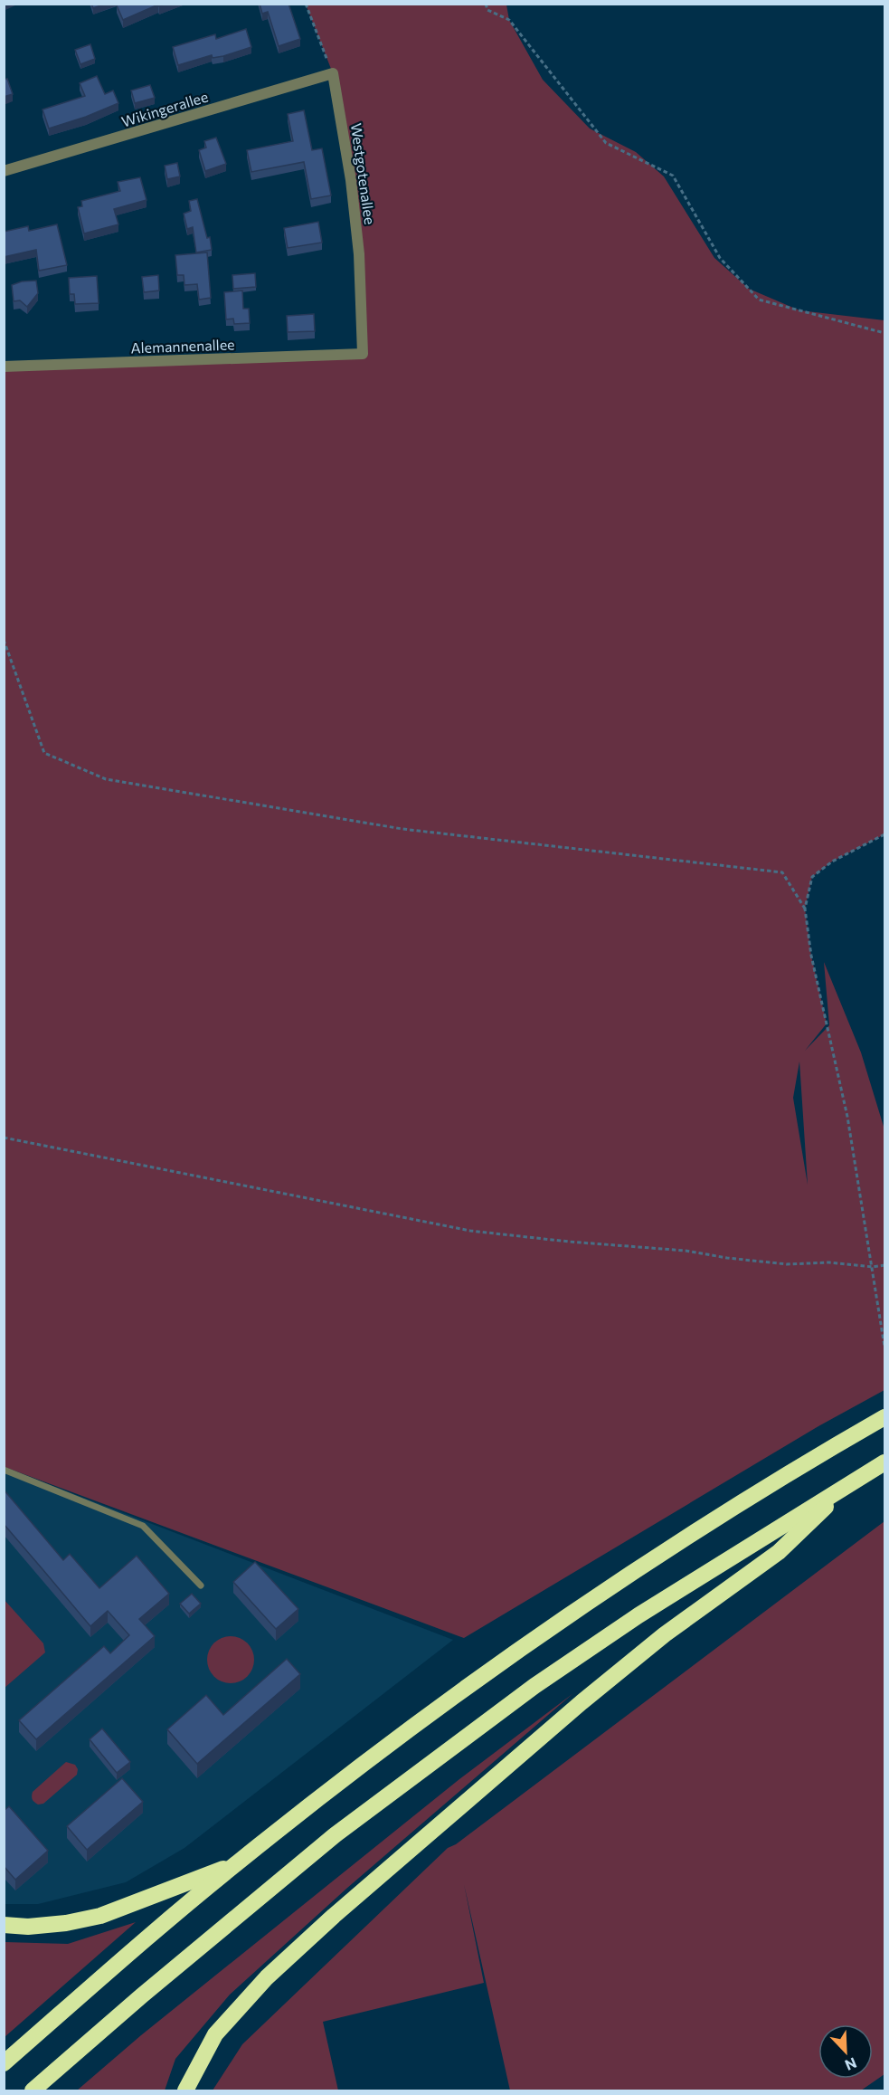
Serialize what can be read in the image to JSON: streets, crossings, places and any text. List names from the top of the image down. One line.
{"streets":{"street":["Wikingerallee","Westgotenallee","Alemannenallee"]},"crossings":[["Wikingerallee","Westgotenallee"],["Westgotenallee","Alemannenallee"]],"north":"bottom right"}
